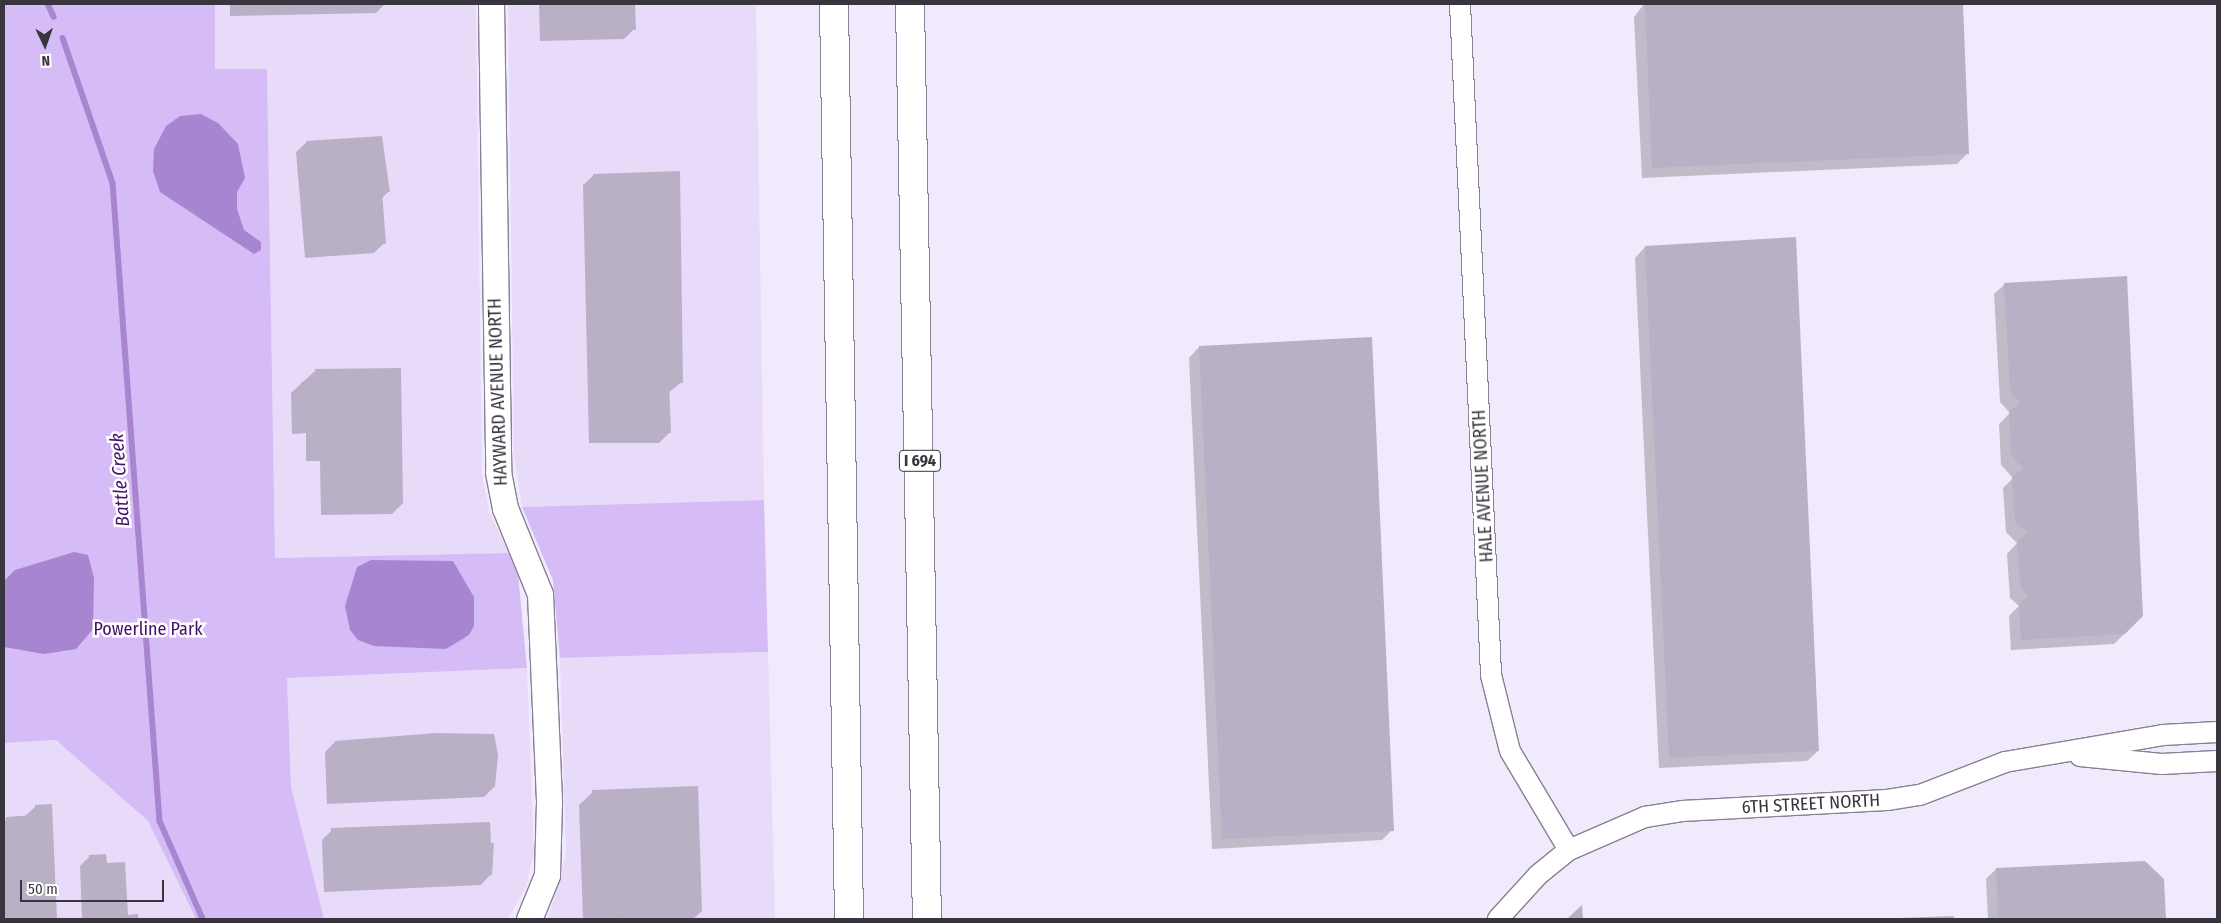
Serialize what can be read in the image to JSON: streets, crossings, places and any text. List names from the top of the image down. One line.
{"streets":{"highway":["I 694"],"street":["HAYWARD AVENUE NORTH","HALE AVENUE NORTH","6TH STREET NORTH"]},"crossings":[["HALE AVENUE NORTH","6TH STREET NORTH"]],"water":["Battle Creek"],"parks":["Powerline Park"],"scale_bar":"50 m","north":"bottom"}
